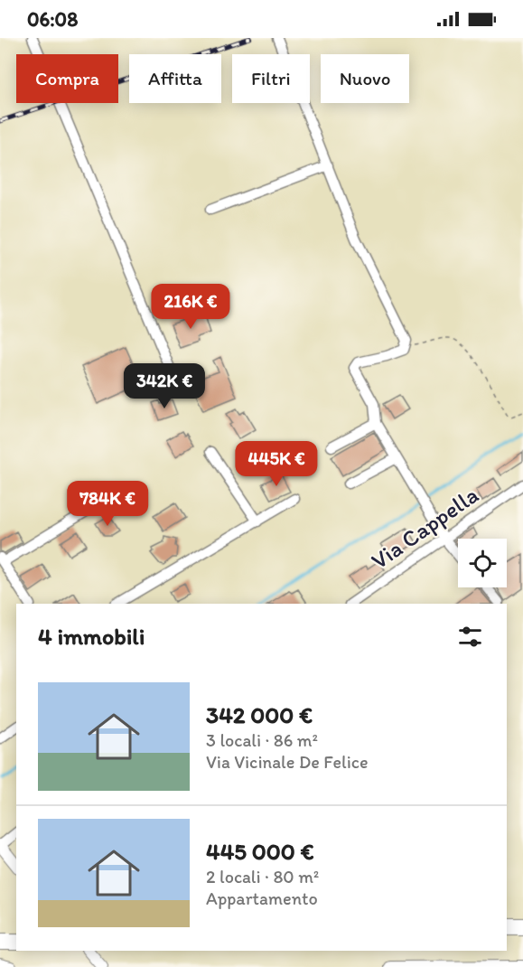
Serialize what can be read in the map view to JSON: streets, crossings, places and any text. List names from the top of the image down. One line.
{"streets":{"street":["Via Cappella"]},"page":{"status":"06:08","chip":["Compra","Affitta","Filtri","Nuovo"],"price":["216K €","342K €","445K €","784K €"],"heading":"4 immobili","list":[{"name":"342 000 €","note":"3 locali · 86 m² · Via Vicinale De Felice"},{"name":"445 000 €","note":"2 locali · 80 m² · Appartamento"}]}}
